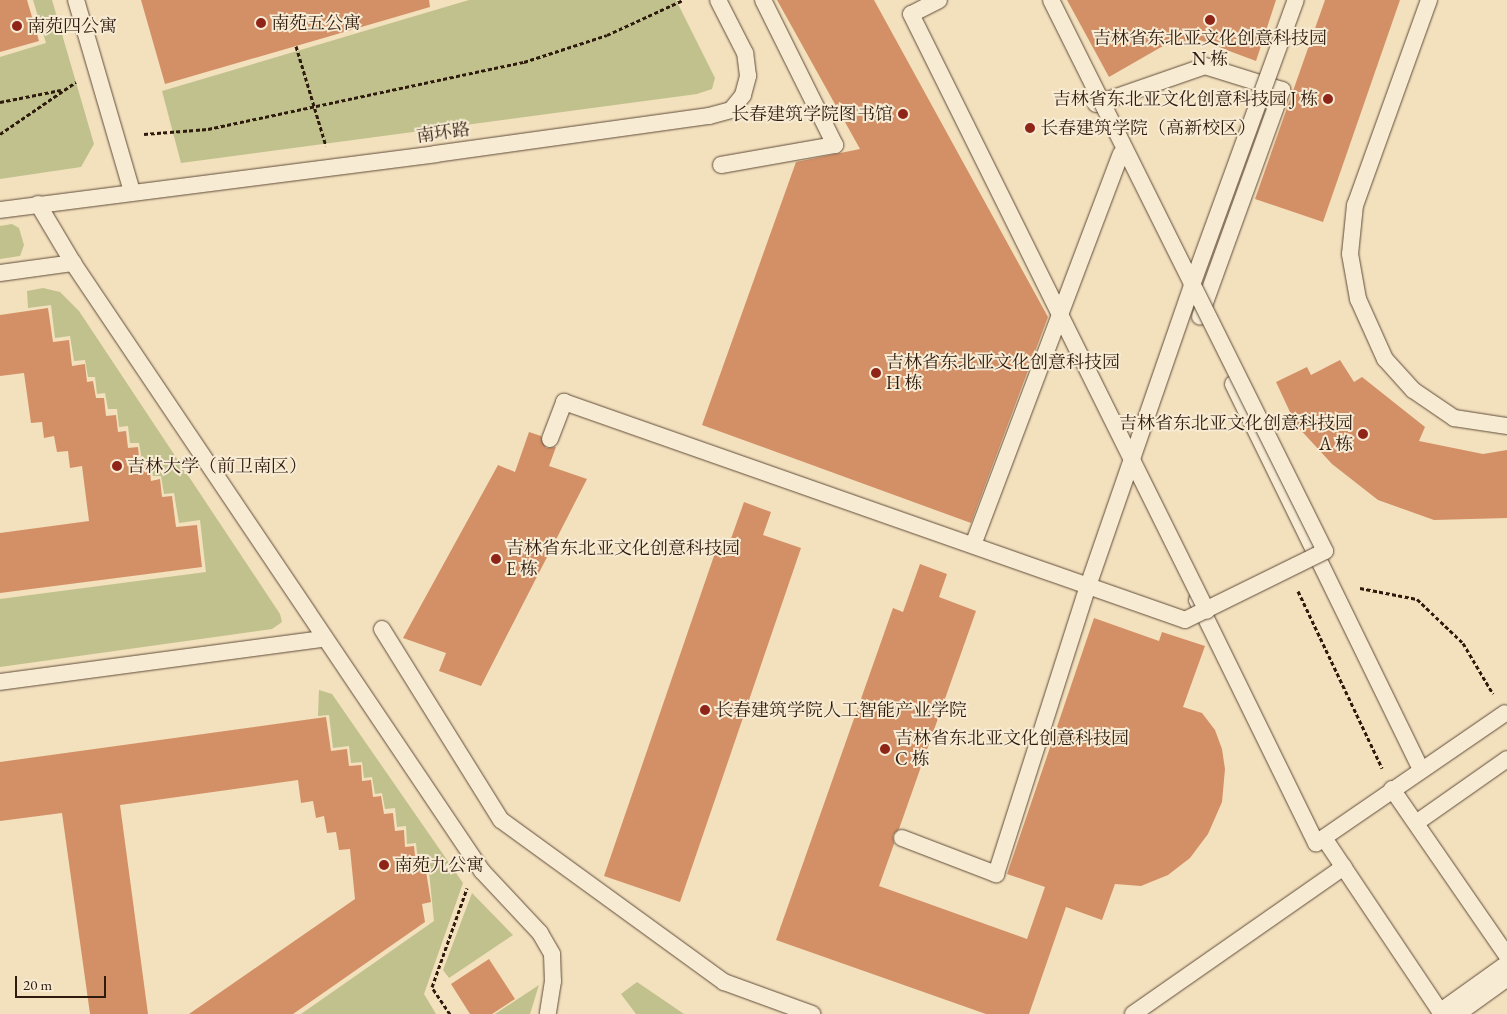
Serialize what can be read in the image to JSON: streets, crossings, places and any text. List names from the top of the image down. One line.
{"streets":{"lane":["南环路"]},"places":["吉林省东北亚文化创意科技园 N 栋","南苑五公寓","南苑四公寓","吉林省东北亚文化创意科技园 J 栋","长春建筑学院图书馆","长春建筑学院（高新校区）","吉林省东北亚文化创意科技园 H 栋","吉林省东北亚文化创意科技园 A 栋","吉林大学（前卫南区）","吉林省东北亚文化创意科技园 E 栋","长春建筑学院人工智能产业学院","吉林省东北亚文化创意科技园 C 栋","南苑九公寓"],"scale_bar":"20 m"}
